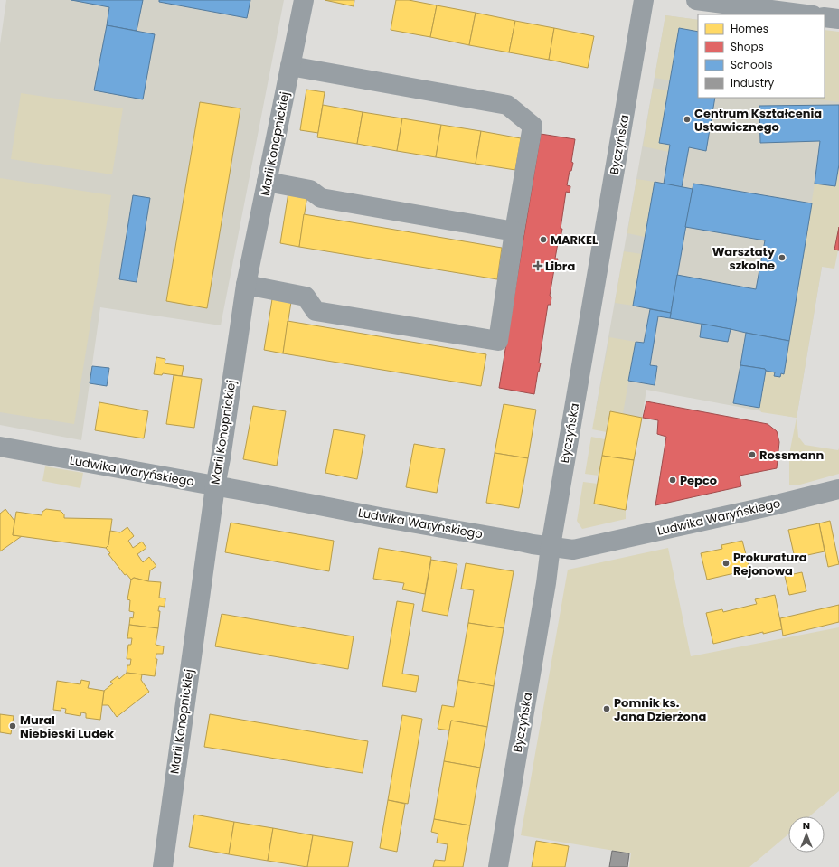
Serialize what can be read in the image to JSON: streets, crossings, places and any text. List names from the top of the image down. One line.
{"streets":{"street":["Marii Konopnickiej","Byczyńska","Ludwika Waryńskiego"]},"crossings":[["Marii Konopnickiej","Ludwika Waryńskiego"],["Byczyńska","Ludwika Waryńskiego"]],"places":{"other":["Centrum Kształcenia Ustawicznego","MARKEL","Warsztaty szkolne","Rossmann","Pepco","Prokuratura Rejonowa","Pomnik ks. Jana Dzierżona","Mural Niebieski Ludek"],"health":["Libra"]},"legend":["Homes","Shops","Schools","Industry"],"north":"top"}
